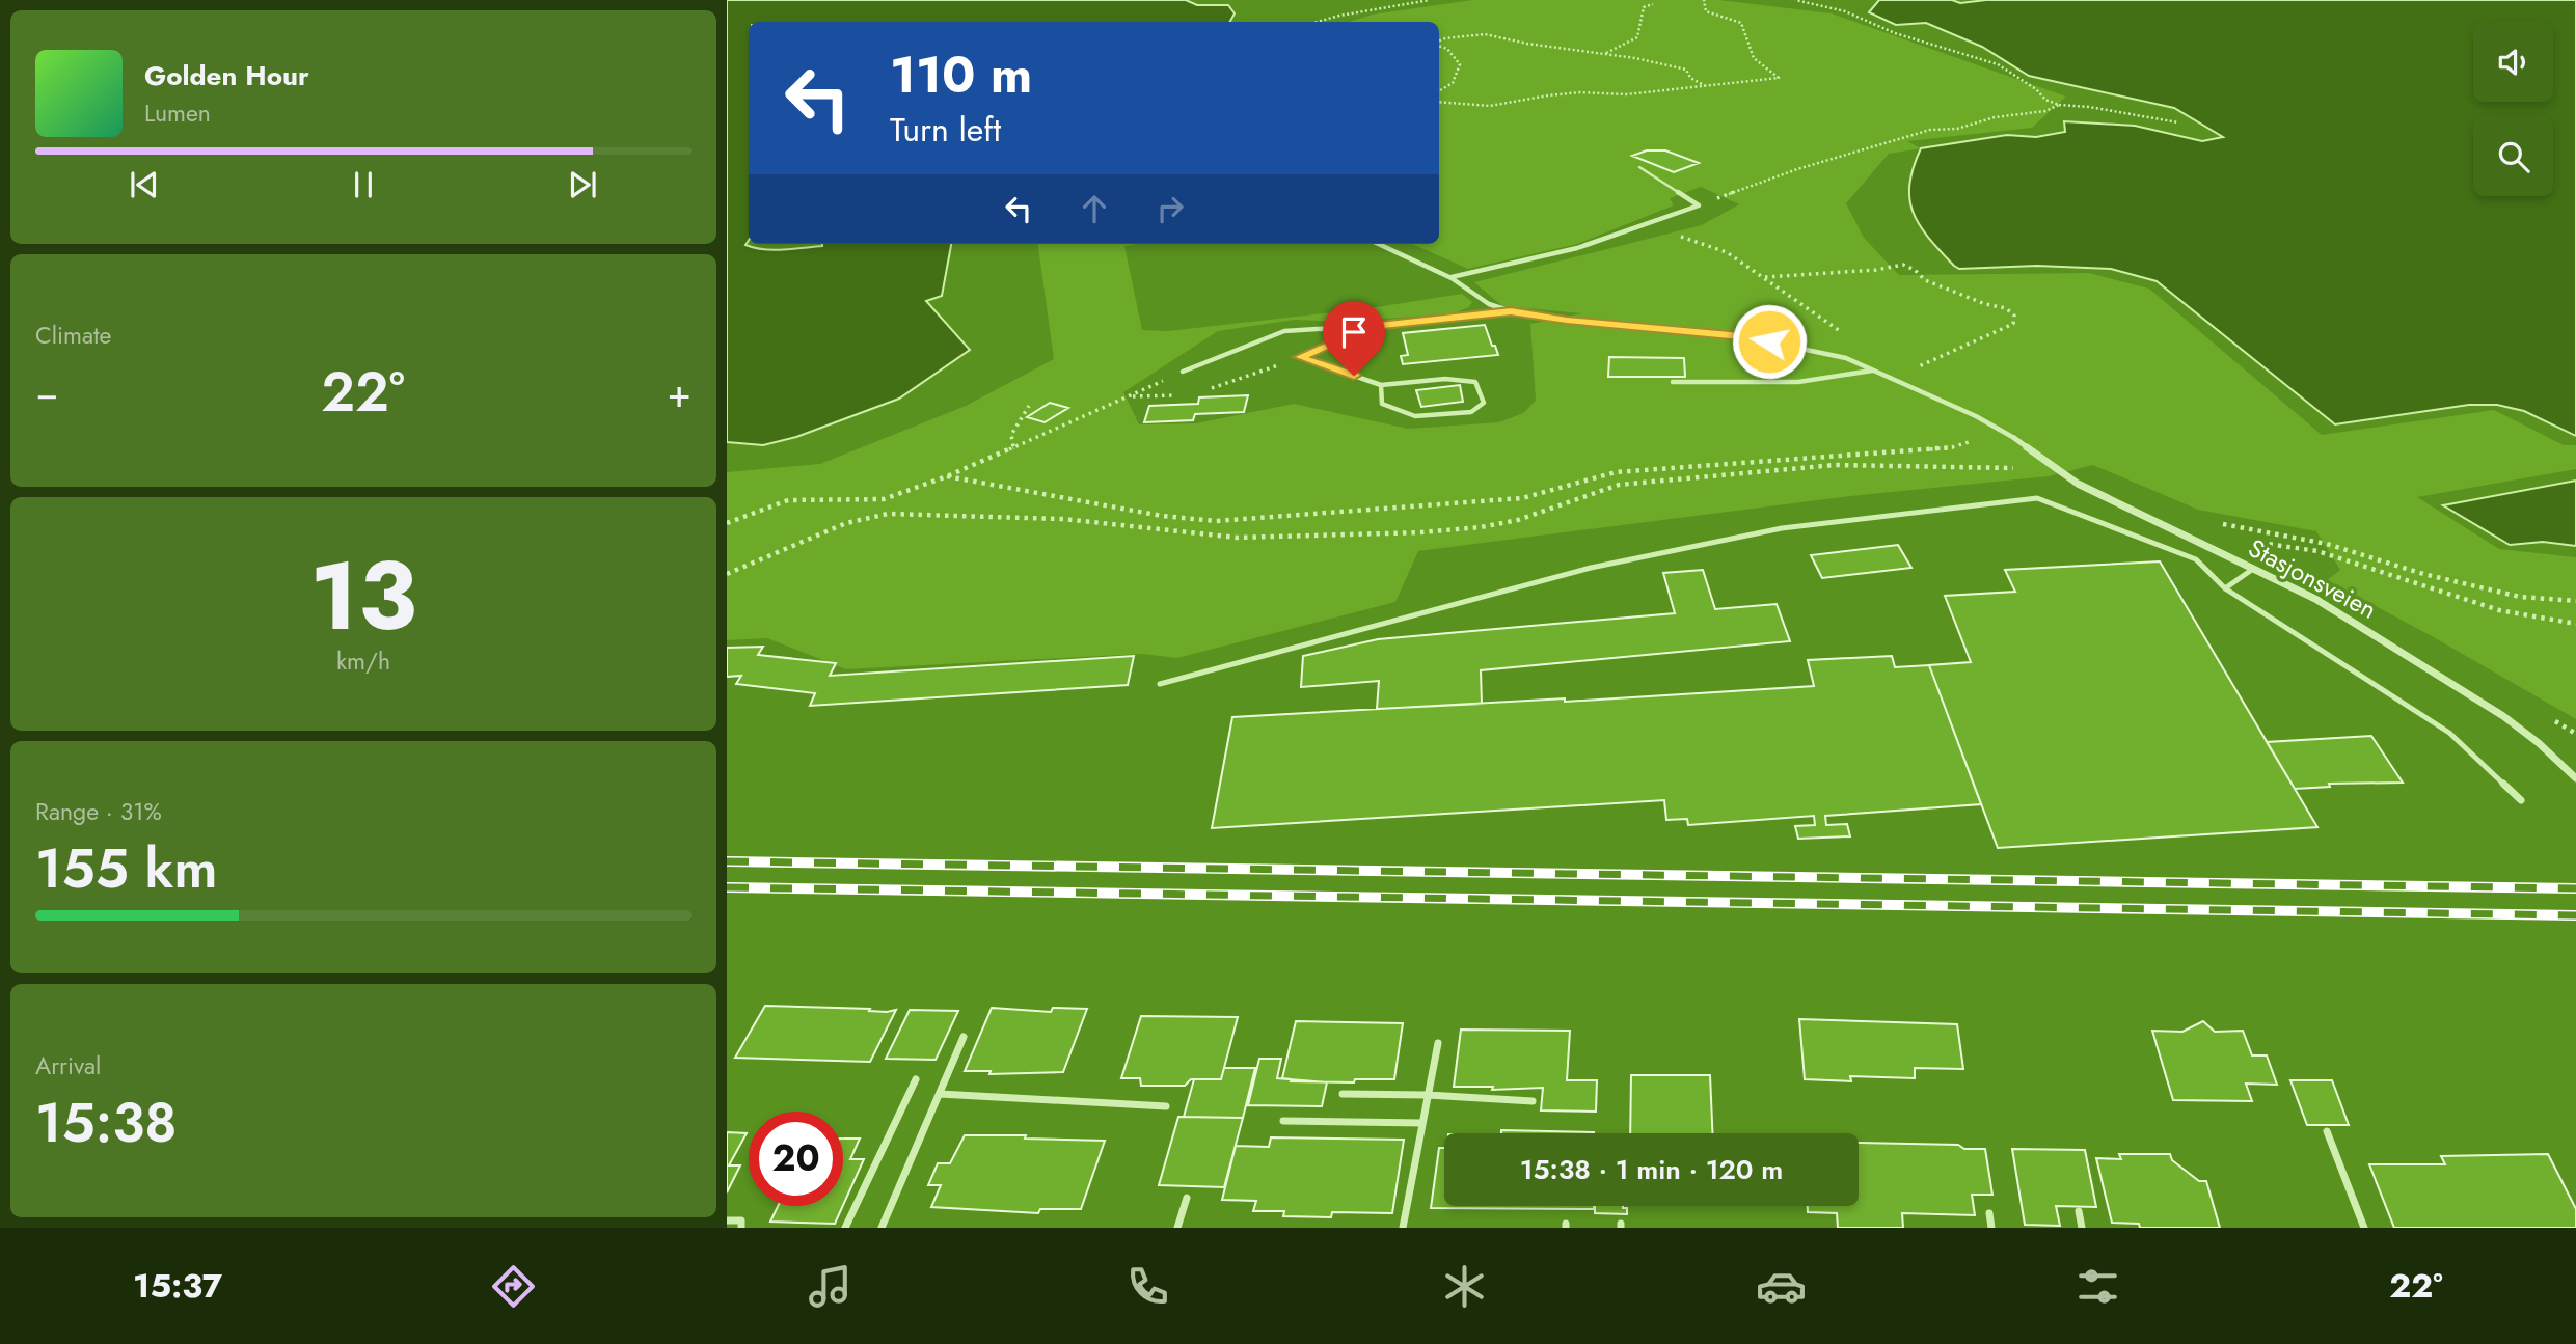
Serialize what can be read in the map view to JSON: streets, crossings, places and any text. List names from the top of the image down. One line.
{"streets":{"street":["Stasjonsveien"]},"page":{"turn":["110 m","Turn left"],"song":["Golden Hour","Lumen"],"tile":["Climate",["13","km/h"],["Range · 31%","155 km"],["Arrival","15:38"]],"heat":["−","22°","+"],"limit":"20","trip":"15:38 · 1 min · 120 m","tabs":["15:37","22°"]}}
